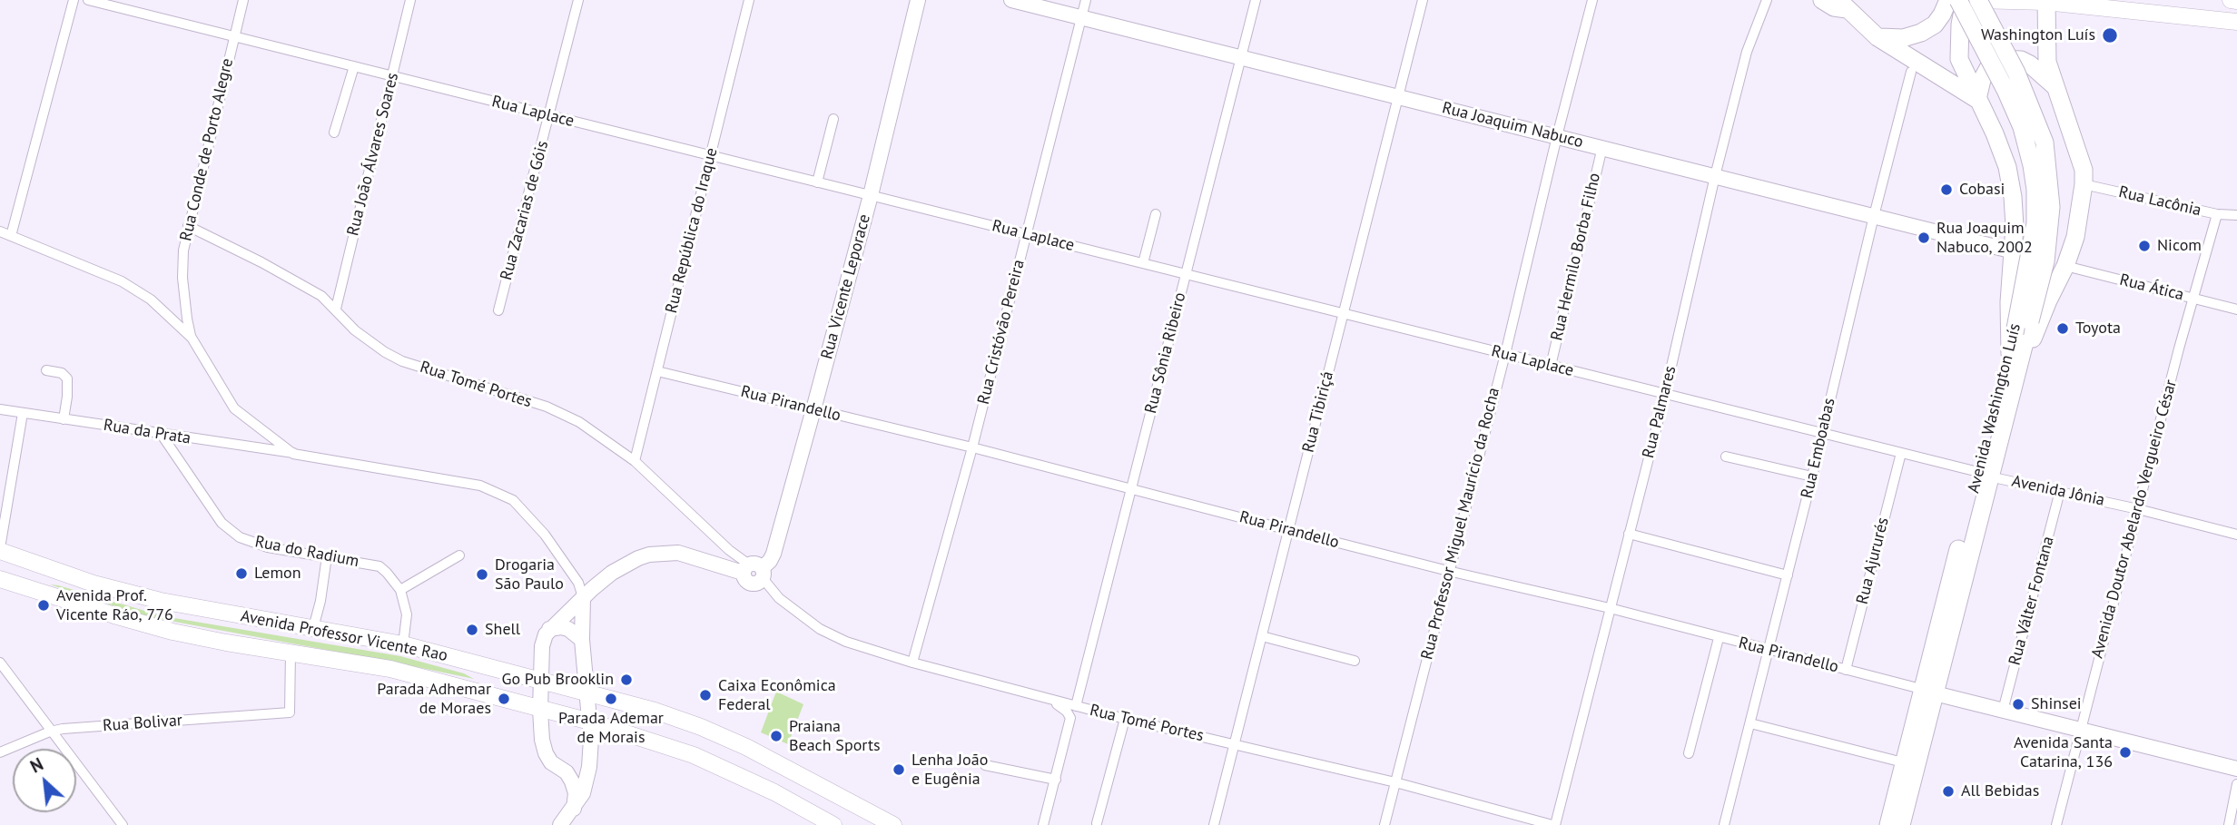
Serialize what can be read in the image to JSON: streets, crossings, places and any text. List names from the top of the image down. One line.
{"streets":{"highway":["Avenida Washington Luís"],"main road":["Avenida Professor Vicente Rao"],"street":["Rua Laplace","Rua Joaquim Nabuco","Rua Conde de Porto Alegre","Rua João Álvares Soares","Rua Lacônia","Rua Zacarias de Góis","Rua República do Iraque","Rua Hermilo Borba Filho","Rua Vicente Leporace","Rua Ática","Rua Cristóvão Pereira","Rua Sônia Ribeiro","Rua Tomé Portes","Rua Pirandello","Rua Tibiriçá","Rua Palmares","Rua da Prata","Rua Emboabas","Avenida Jônia","Avenida Doutor Abelardo Vergueiro César","Rua Professor Miguel Maurício da Rocha","Rua do Radium","Rua Ajururés","Rua Válter Fontana","Rua Bolivar"]},"crossings":[["Rua Laplace","Rua Conde de Porto Alegre"],["Rua Laplace","Rua João Álvares Soares"],["Rua Laplace","Rua Zacarias de Góis"],["Rua Laplace","Rua República do Iraque"],["Rua Laplace","Rua Hermilo Borba Filho"],["Rua Laplace","Rua Vicente Leporace"],["Rua Laplace","Rua Cristóvão Pereira"],["Rua Laplace","Rua Sônia Ribeiro"],["Rua Laplace","Avenida Washington Luís"],["Rua Laplace","Rua Tibiriçá"],["Rua Laplace","Rua Palmares"],["Rua Laplace","Rua Emboabas"],["Rua Laplace","Avenida Jônia"],["Rua Laplace","Rua Professor Miguel Maurício da Rocha"],["Rua Laplace","Rua Ajururés"],["Rua Joaquim Nabuco","Rua Hermilo Borba Filho"],["Rua Joaquim Nabuco","Rua Cristóvão Pereira"],["Rua Joaquim Nabuco","Rua Sônia Ribeiro"],["Rua Joaquim Nabuco","Rua Tibiriçá"],["Rua Joaquim Nabuco","Rua Palmares"],["Rua Joaquim Nabuco","Rua Emboabas"],["Rua Joaquim Nabuco","Rua Professor Miguel Maurício da Rocha"],["Rua Conde de Porto Alegre","Rua Tomé Portes"],["Rua João Álvares Soares","Rua Tomé Portes"],["Rua Lacônia","Avenida Doutor Abelardo Vergueiro César"],["Rua República do Iraque","Rua Tomé Portes"],["Rua República do Iraque","Rua Pirandello"],["Rua Vicente Leporace","Rua Tomé Portes"],["Rua Vicente Leporace","Rua Pirandello"],["Rua Ática","Avenida Doutor Abelardo Vergueiro César"],["Rua Cristóvão Pereira","Rua Tomé Portes"],["Rua Cristóvão Pereira","Rua Pirandello"],["Rua Sônia Ribeiro","Rua Tomé Portes"],["Rua Sônia Ribeiro","Rua Pirandello"],["Rua Tomé Portes","Rua Tibiriçá"],["Rua Tomé Portes","Rua Palmares"],["Rua Tomé Portes","Rua Professor Miguel Maurício da Rocha"],["Rua Pirandello","Avenida Washington Luís"],["Rua Pirandello","Rua Tibiriçá"],["Rua Pirandello","Rua Palmares"],["Rua Pirandello","Rua Emboabas"],["Rua Pirandello","Rua Professor Miguel Maurício da Rocha"],["Rua Pirandello","Rua Ajururés"],["Avenida Washington Luís","Avenida Jônia"],["Rua da Prata","Rua do Radium"],["Avenida Jônia","Avenida Doutor Abelardo Vergueiro César"],["Avenida Jônia","Rua Válter Fontana"],["Avenida Professor Vicente Rao","Rua Bolivar"]],"places":["Washington Luís","Cobasi","Rua Joaquim Nabuco, 2002","Nicom","Toyota","Lemon","Drogaria São Paulo","Avenida Prof. Vicente Ráo, 776","Shell","Go Pub Brooklin","Caixa Econômica Federal","Parada Adhemar de Moraes","Parada Ademar de Morais","Shinsei","Praiana Beach Sports","Avenida Santa Catarina, 136","Lenha João e Eugênia","All Bebidas"],"north":"top left"}
